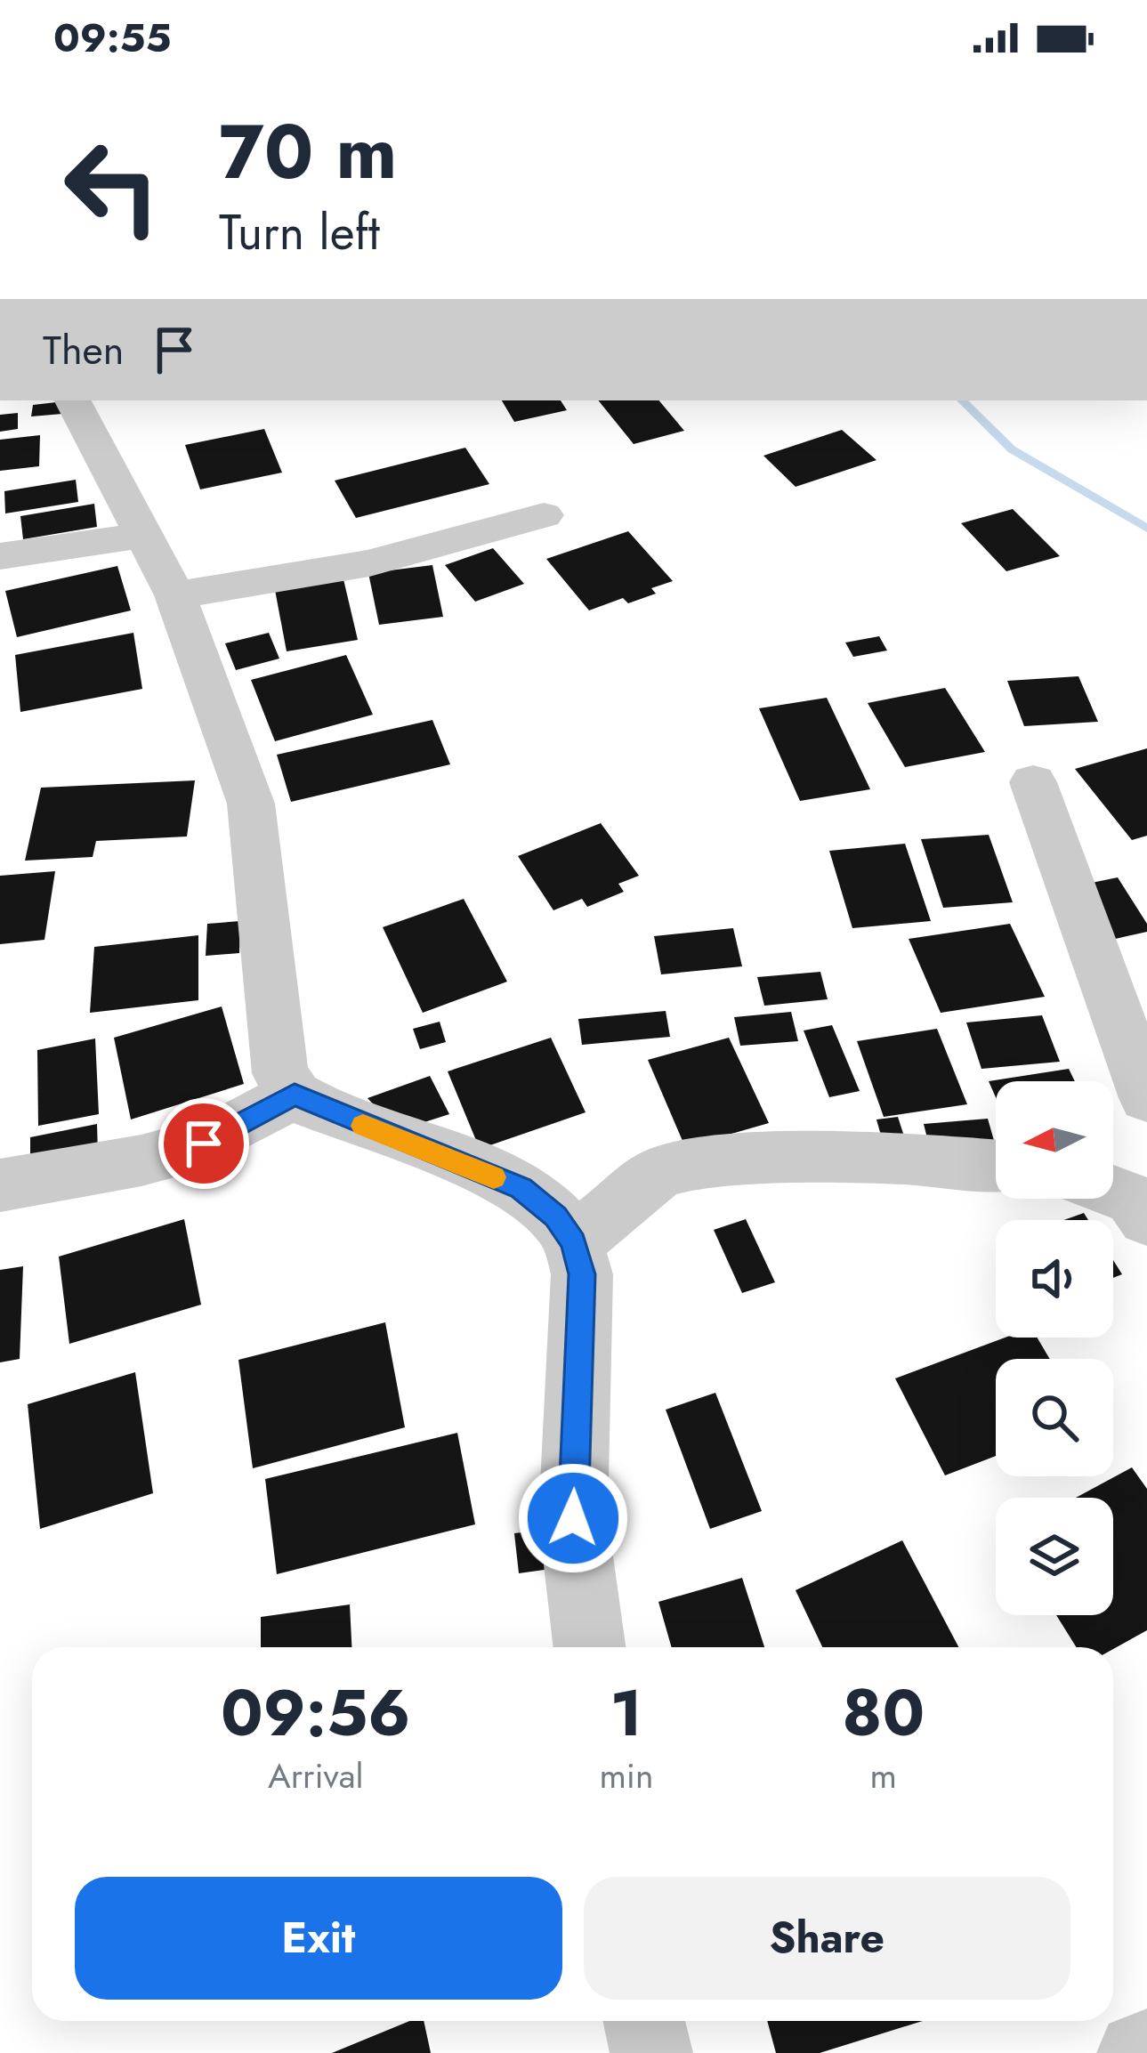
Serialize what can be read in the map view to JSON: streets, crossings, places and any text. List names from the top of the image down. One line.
{"north":"left","page":{"status":"09:55","turn":["70 m","Turn left"],"then":"Then","eta":["09:56","Arrival","1","min","80","m"],"buttons":["Exit","Share"]}}
